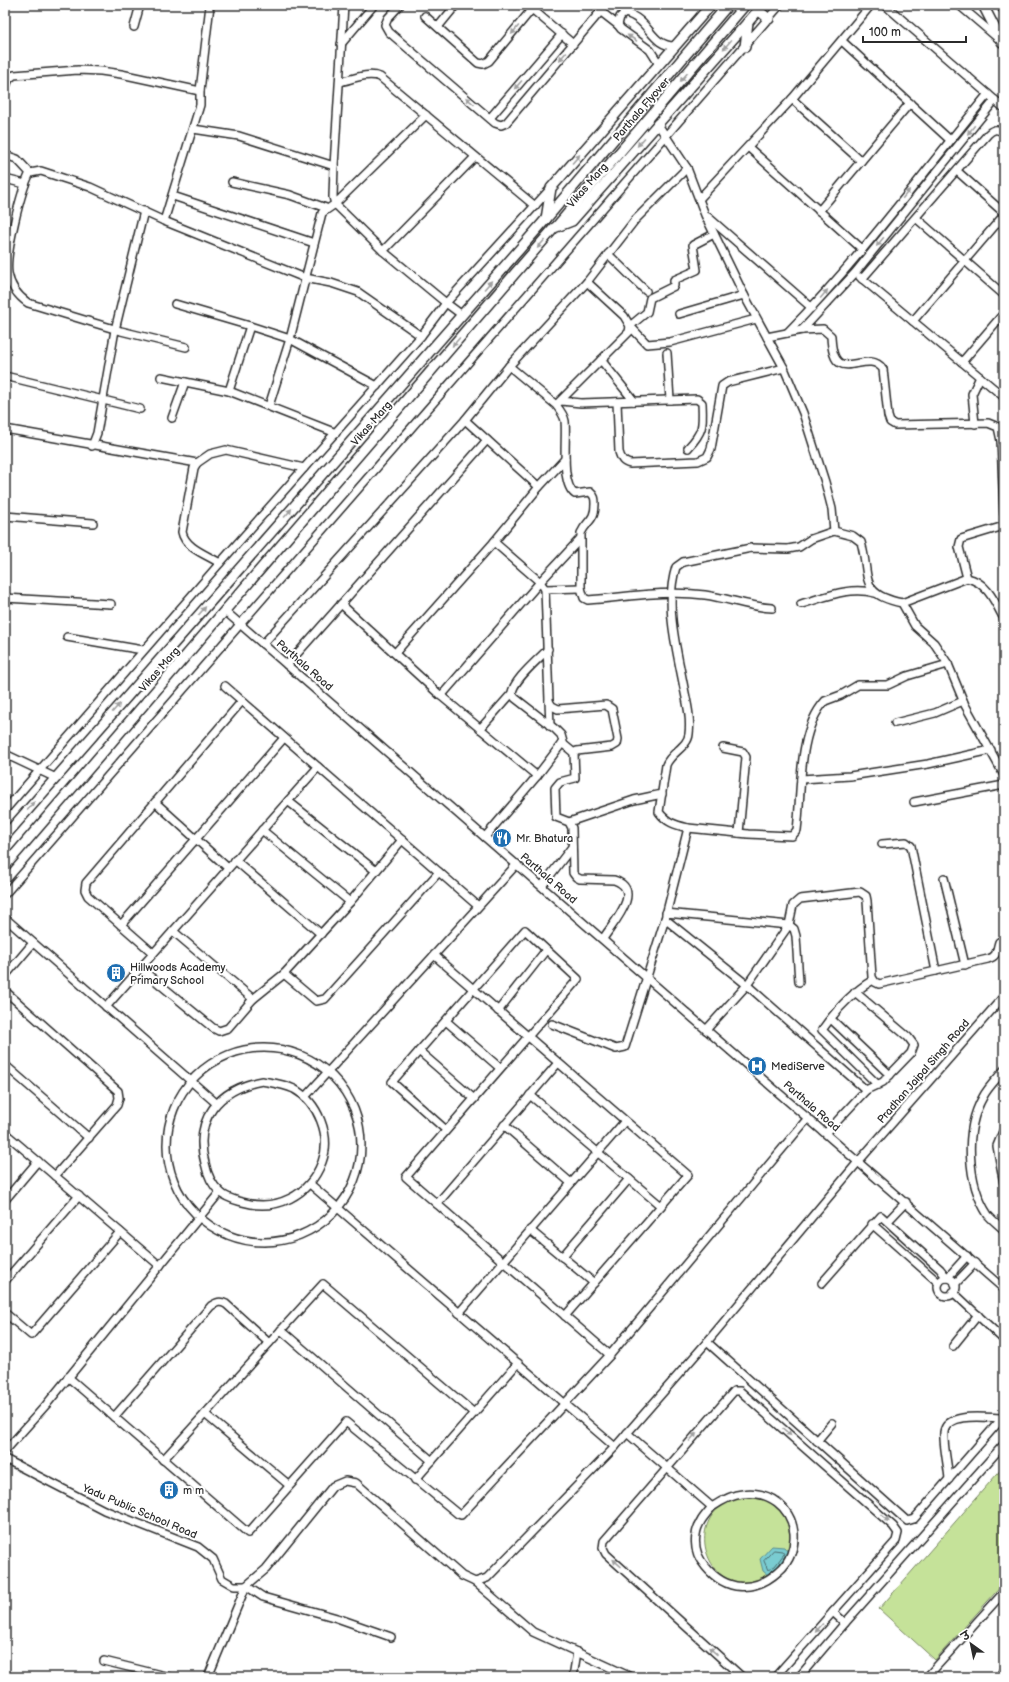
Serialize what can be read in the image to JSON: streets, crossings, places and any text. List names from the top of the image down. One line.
{"streets":{"main road":["Parthala Flyover","Vikas Marg"],"street":["Parthala Road","Pradhan Jaipal Singh Road","Yadu Public School Road"]},"crossings":[["Parthala Flyover","Vikas Marg"],["Vikas Marg","Parthala Road"],["Parthala Road","Pradhan Jaipal Singh Road"]],"places":{"restaurant":["Mr. Bhatura"],"building":["Hillwoods Academy Primary School","m m"],"hospital":["MediServe"]},"scale_bar":"100 m","north":"top left"}
